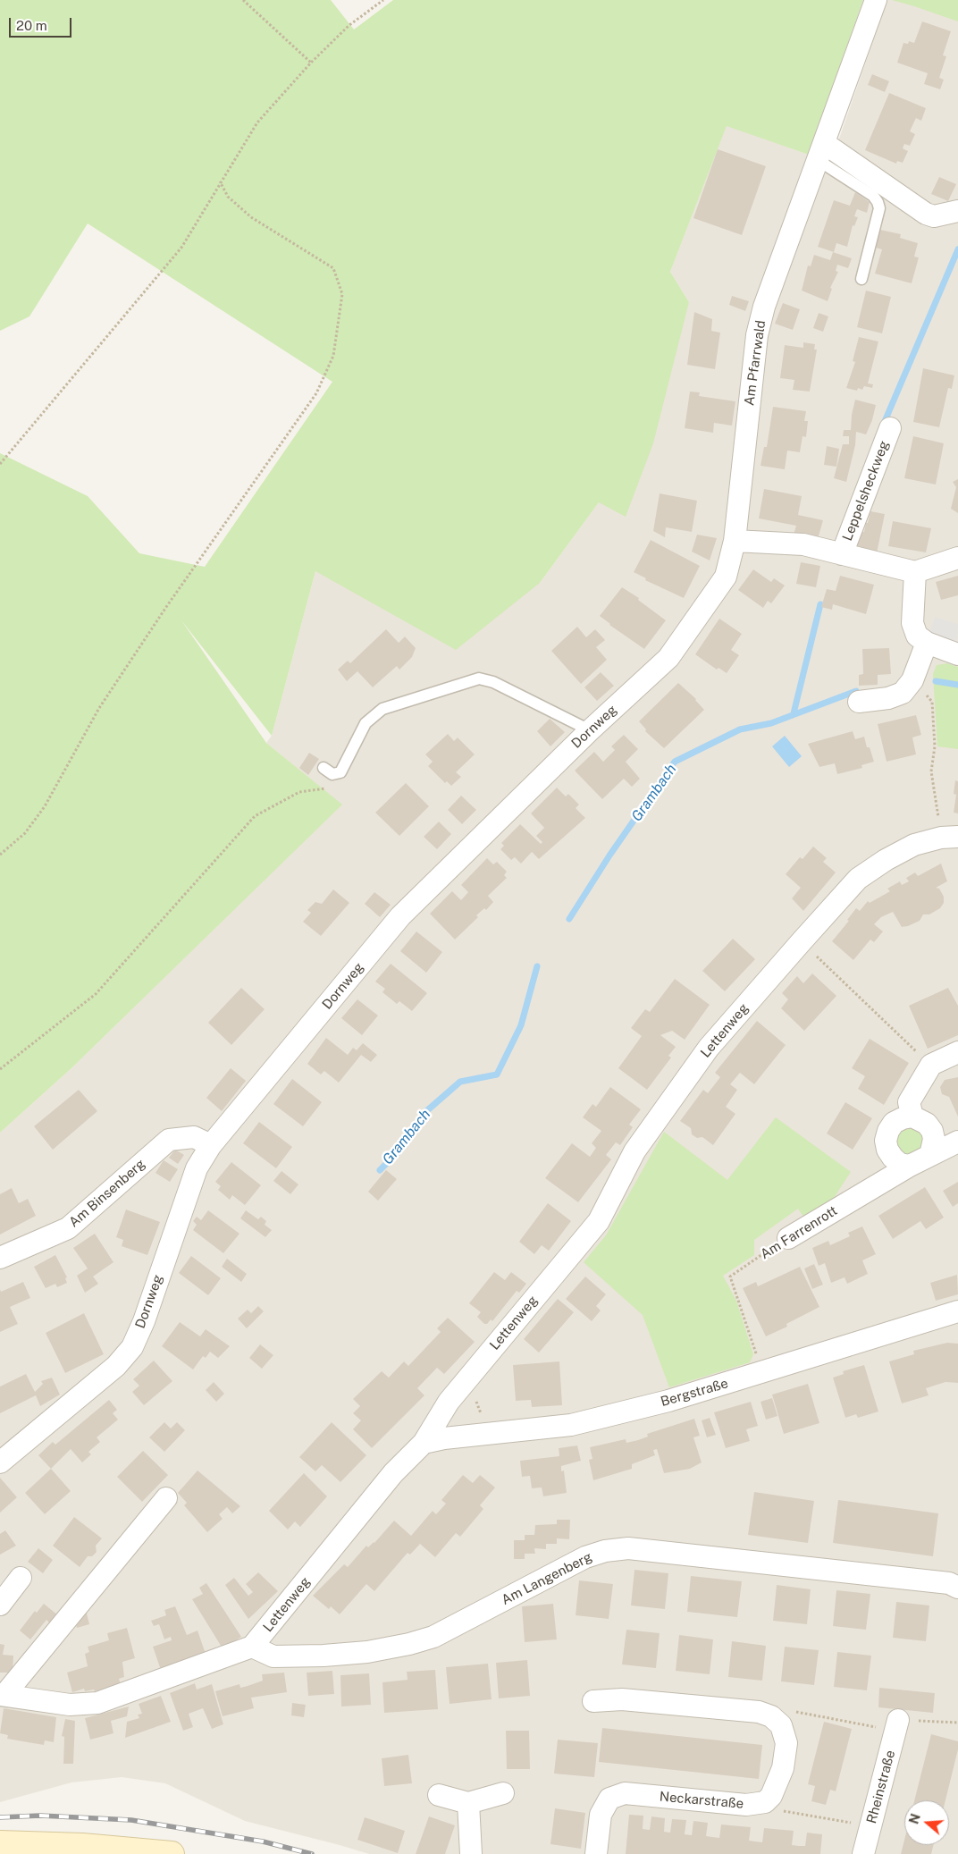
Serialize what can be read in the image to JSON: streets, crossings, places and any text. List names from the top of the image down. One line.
{"streets":{"street":["Am Pfarrwald","Leppelsheckweg","Dornweg","Lettenweg","Am Binsenberg","Am Farrenrott","Bergstraße","Am Langenberg","Rheinstraße","Neckarstraße"]},"crossings":[["Am Pfarrwald","Leppelsheckweg"],["Am Pfarrwald","Dornweg"],["Leppelsheckweg","Dornweg"],["Dornweg","Am Binsenberg"],["Lettenweg","Bergstraße"],["Lettenweg","Am Langenberg"],["Am Farrenrott","Bergstraße"]],"water":["Grambach"],"scale_bar":"20 m","north":"left"}
